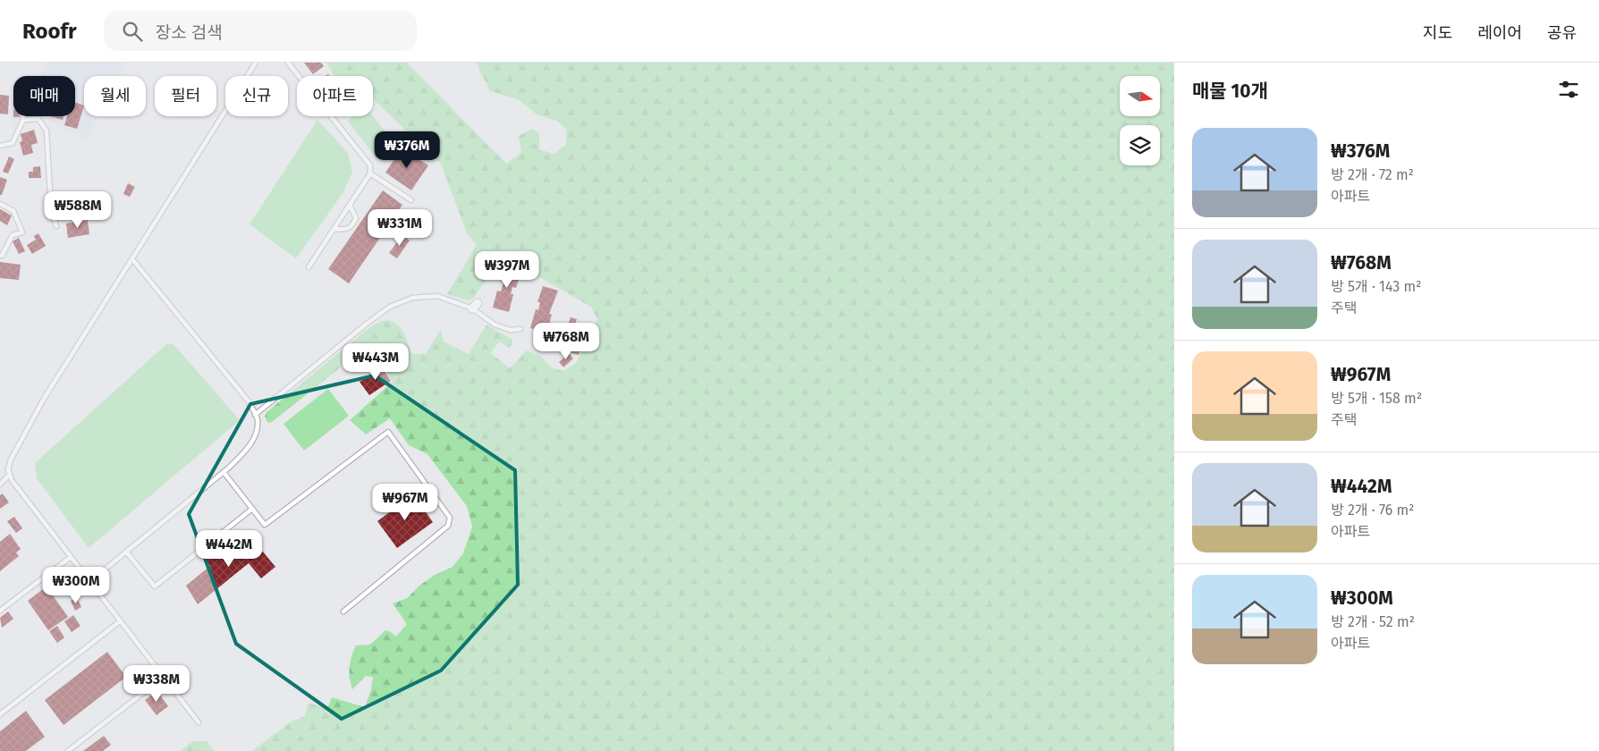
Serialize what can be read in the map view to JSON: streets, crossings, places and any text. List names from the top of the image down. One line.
{"north":"right","page":{"header":"Roofr","search":"장소 검색","nav":["지도","레이어","공유"],"heading":"매물 10개","chip":["매매","월세","필터","신규","아파트"],"list":[{"name":"₩376M","note":"방 2개 · 72 m² · 아파트"},{"name":"₩768M","note":"방 5개 · 143 m² · 주택"},{"name":"₩967M","note":"방 5개 · 158 m² · 주택"},{"name":"₩442M","note":"방 2개 · 76 m² · 아파트"},{"name":"₩300M","note":"방 2개 · 52 m² · 아파트"}],"price":["₩376M","₩588M","₩331M","₩397M","₩768M","₩443M","₩967M","₩442M","₩300M","₩338M"]}}
